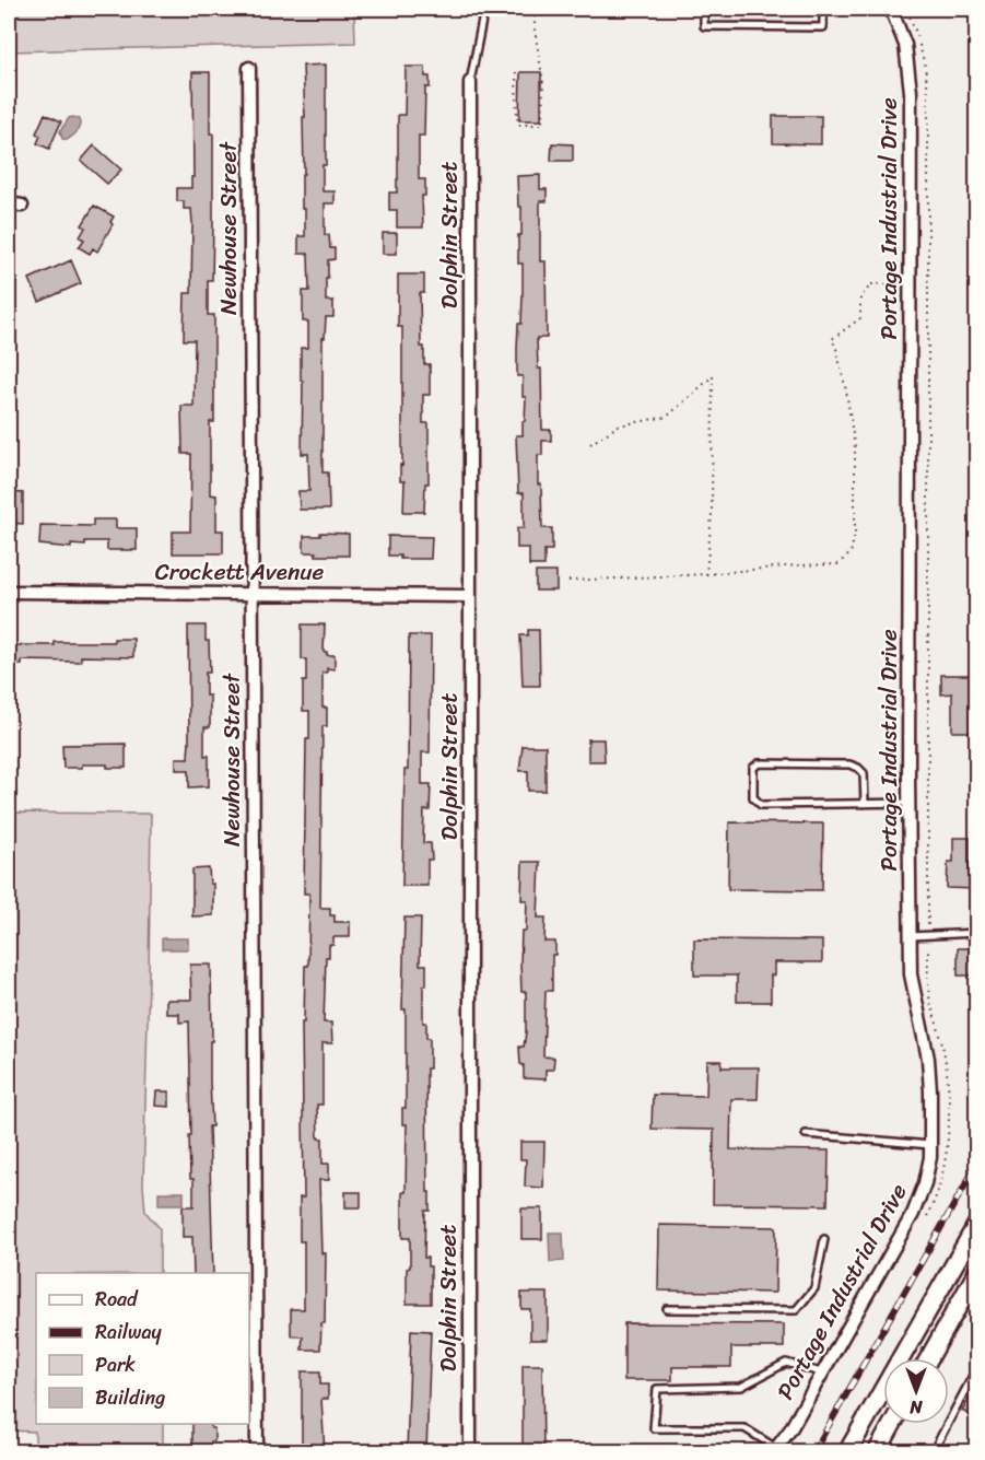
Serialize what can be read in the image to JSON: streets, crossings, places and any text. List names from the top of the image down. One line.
{"streets":{"street":["Portage Industrial Drive","Newhouse Street","Dolphin Street","Crockett Avenue"]},"crossings":[["Newhouse Street","Crockett Avenue"],["Dolphin Street","Crockett Avenue"]],"legend":["Road","Railway","Park","Building"],"north":"bottom"}
